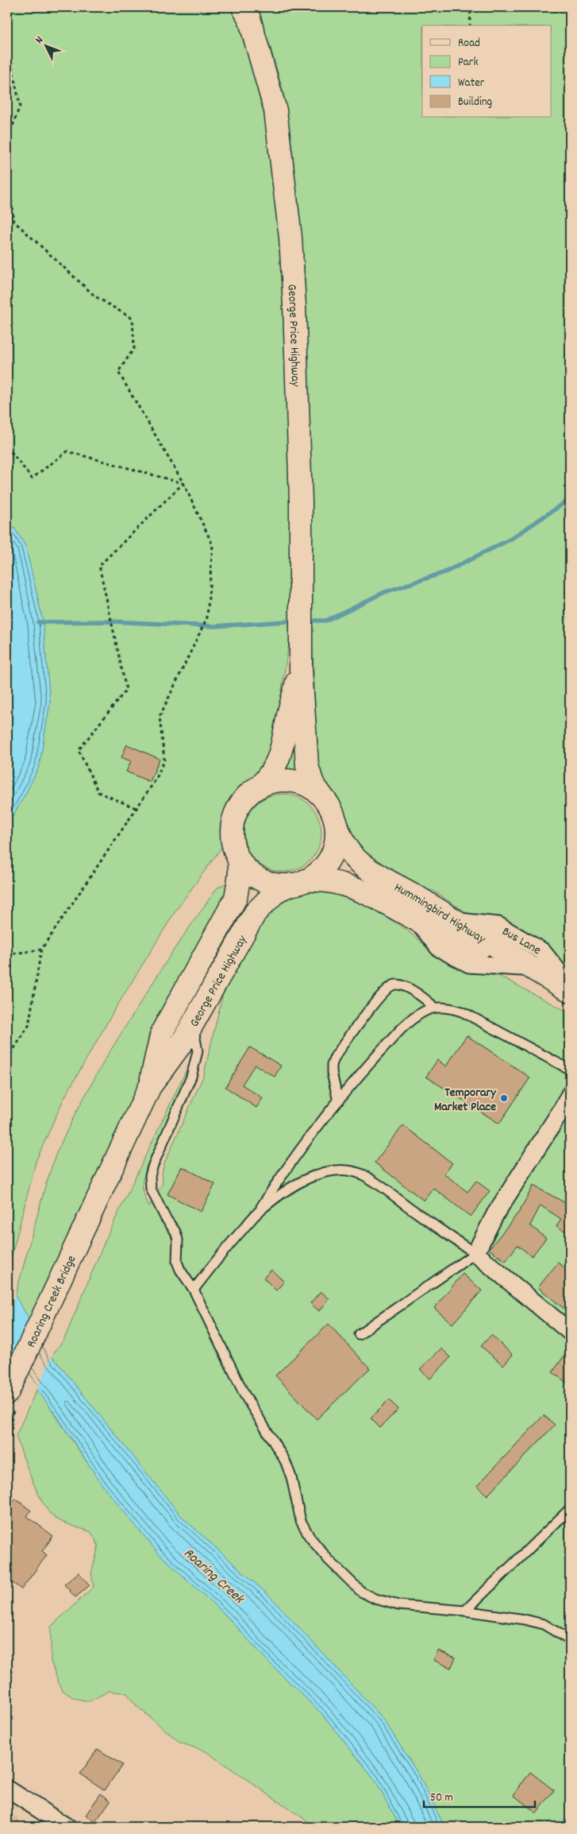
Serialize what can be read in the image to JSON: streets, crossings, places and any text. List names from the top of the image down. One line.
{"streets":{"main road":["George Price Highway","Hummingbird Highway","Roaring Creek Bridge"]},"crossings":[["George Price Highway","Hummingbird Highway"],["George Price Highway","Roaring Creek Bridge"]],"water":["Roaring Creek"],"places":["Temporary Market Place"],"legend":["Road","Park","Water","Building"],"scale_bar":"50 m","north":"top left"}
